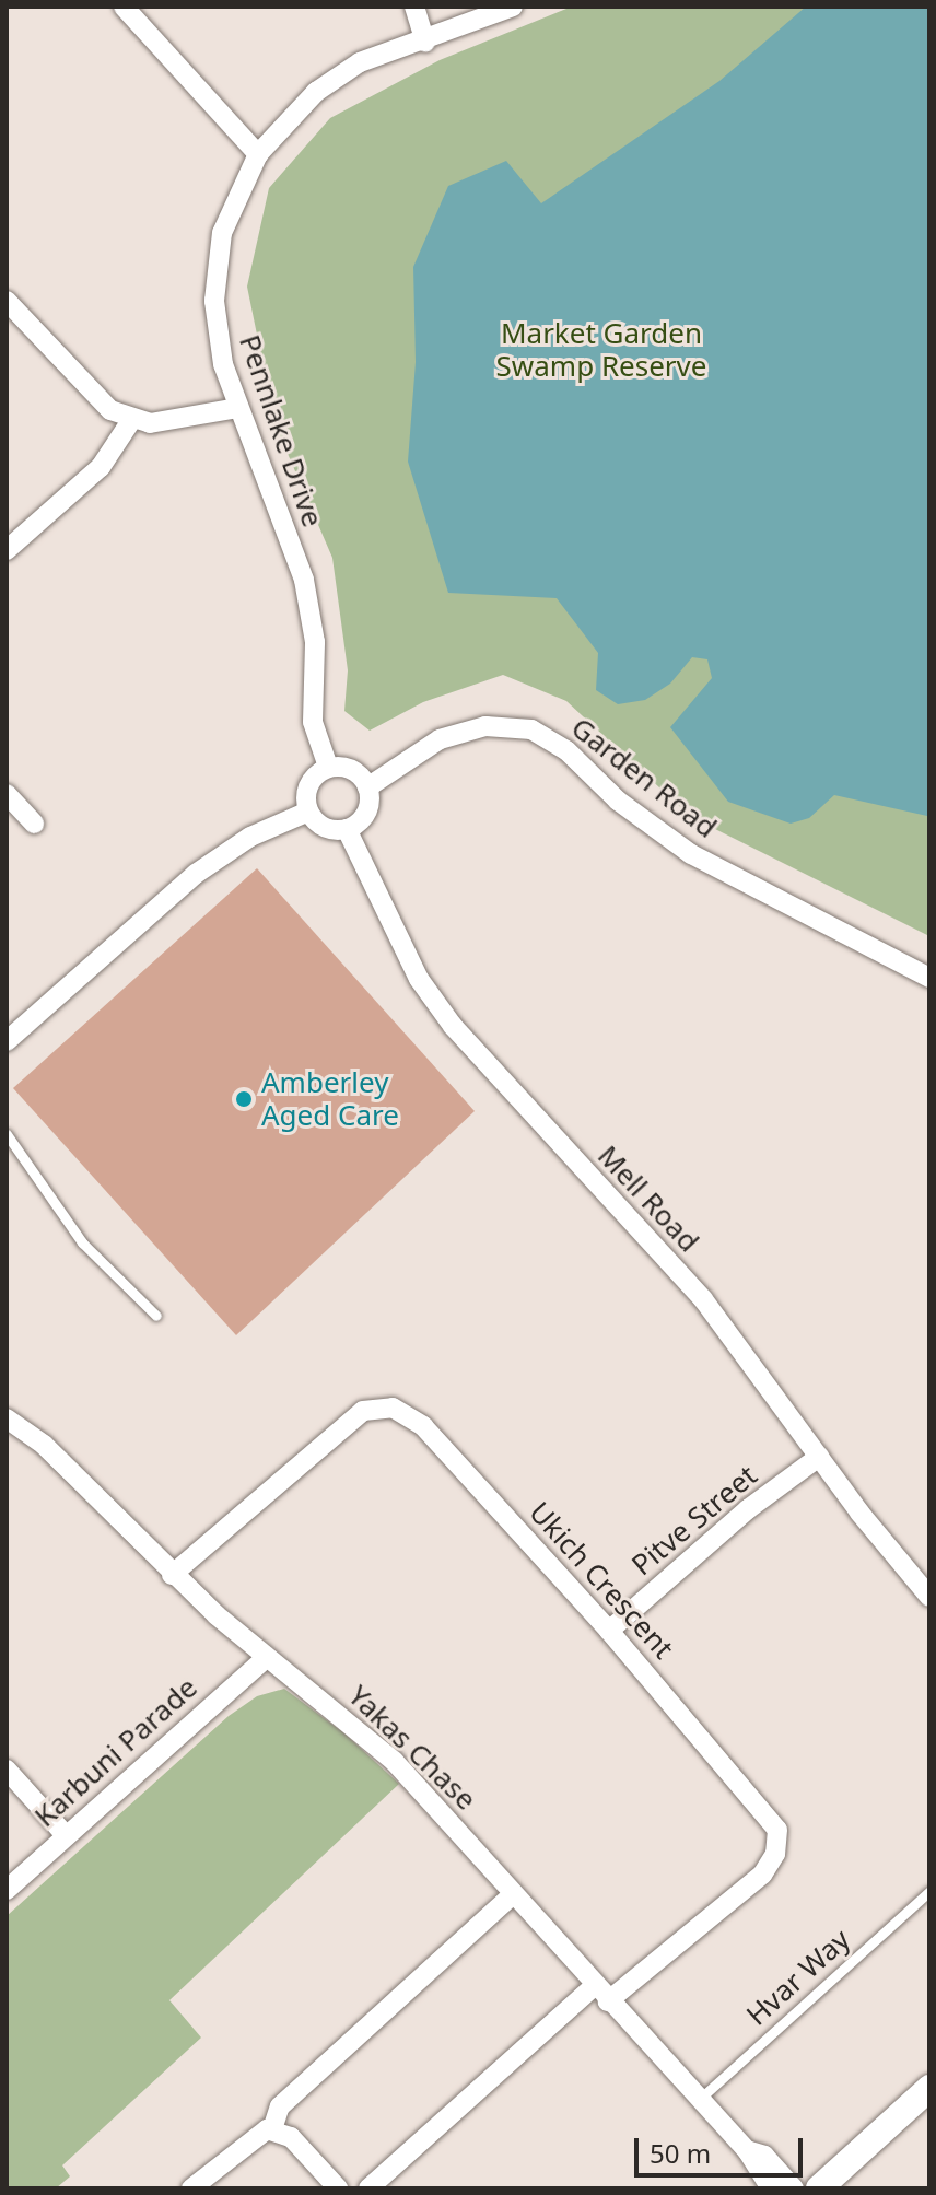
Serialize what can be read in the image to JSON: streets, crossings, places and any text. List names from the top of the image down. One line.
{"streets":{"street":["Pennlake Drive","Garden Road","Mell Road","Pitve Street","Ukich Crescent","Yakas Chase","Karbuni Parade"],"lane":["Hvar Way"]},"crossings":[["Pennlake Drive","Garden Road"],["Pennlake Drive","Mell Road"],["Garden Road","Mell Road"],["Mell Road","Pitve Street"],["Pitve Street","Ukich Crescent"],["Ukich Crescent","Yakas Chase"],["Yakas Chase","Karbuni Parade"],["Yakas Chase","Hvar Way"]],"parks":["Market Garden Swamp Reserve"],"places":["Amberley Aged Care"],"scale_bar":"50 m"}
